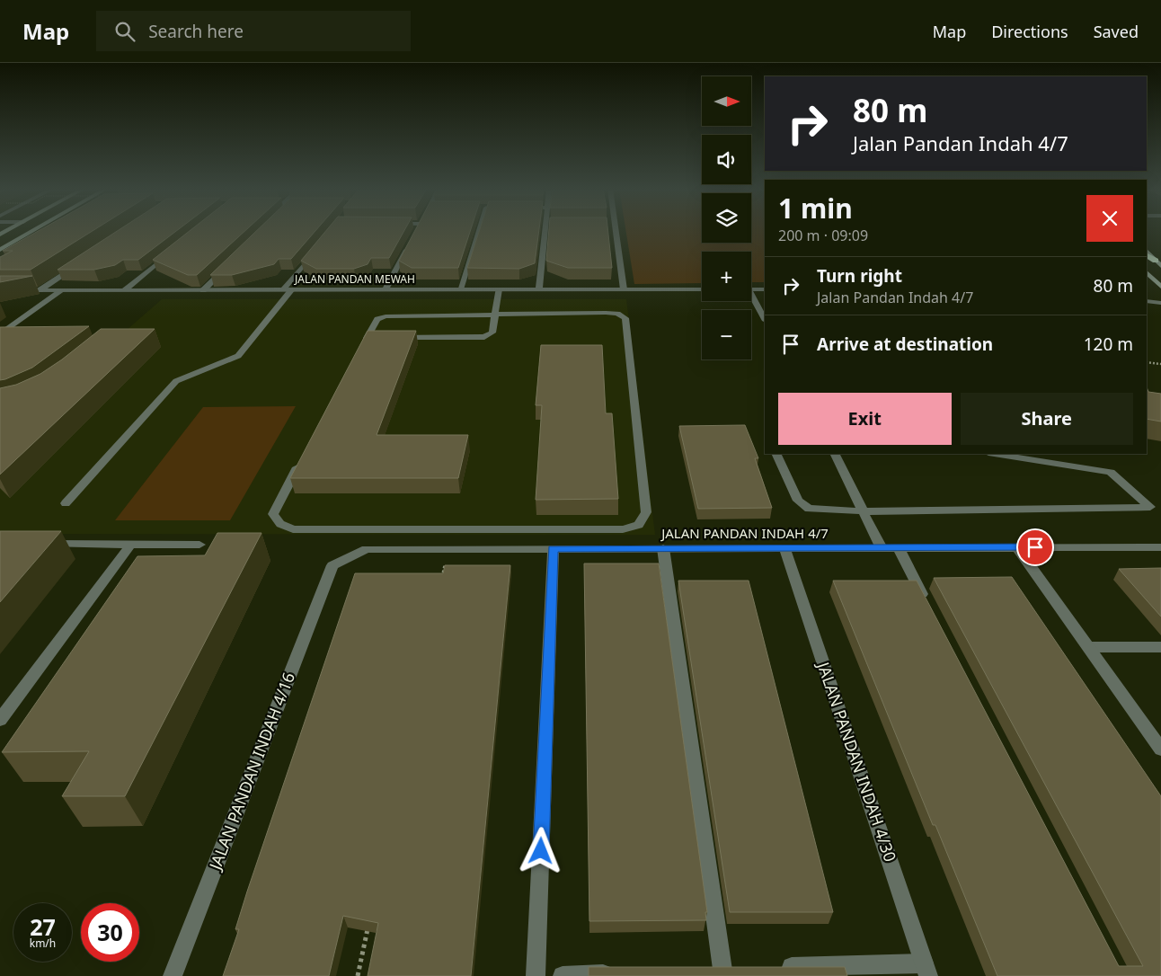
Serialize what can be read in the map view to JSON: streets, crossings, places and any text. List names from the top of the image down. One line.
{"streets":{"street":["JALAN PANDAN MEWAH","JALAN PANDAN INDAH 4/7","JALAN PANDAN INDAH 4/30","JALAN PANDAN INDAH 4/16"]},"crossings":[["JALAN PANDAN INDAH 4/7","JALAN PANDAN INDAH 4/30"],["JALAN PANDAN INDAH 4/7","JALAN PANDAN INDAH 4/16"]],"north":"right","page":{"header":"Map","search":"Search here","nav":["Map","Directions","Saved"],"map_buttons":["+","−"],"turn":["80 m","Jalan Pandan Indah 4/7"],"heading":["1 min","200 m · 09:09"],"list":[{"name":"Turn right","note":"Jalan Pandan Indah 4/7","value":"80 m"},{"name":"Arrive at destination","value":"120 m"}],"buttons":["Exit","Share"],"speed":"27 km/h","limit":"30"}}
